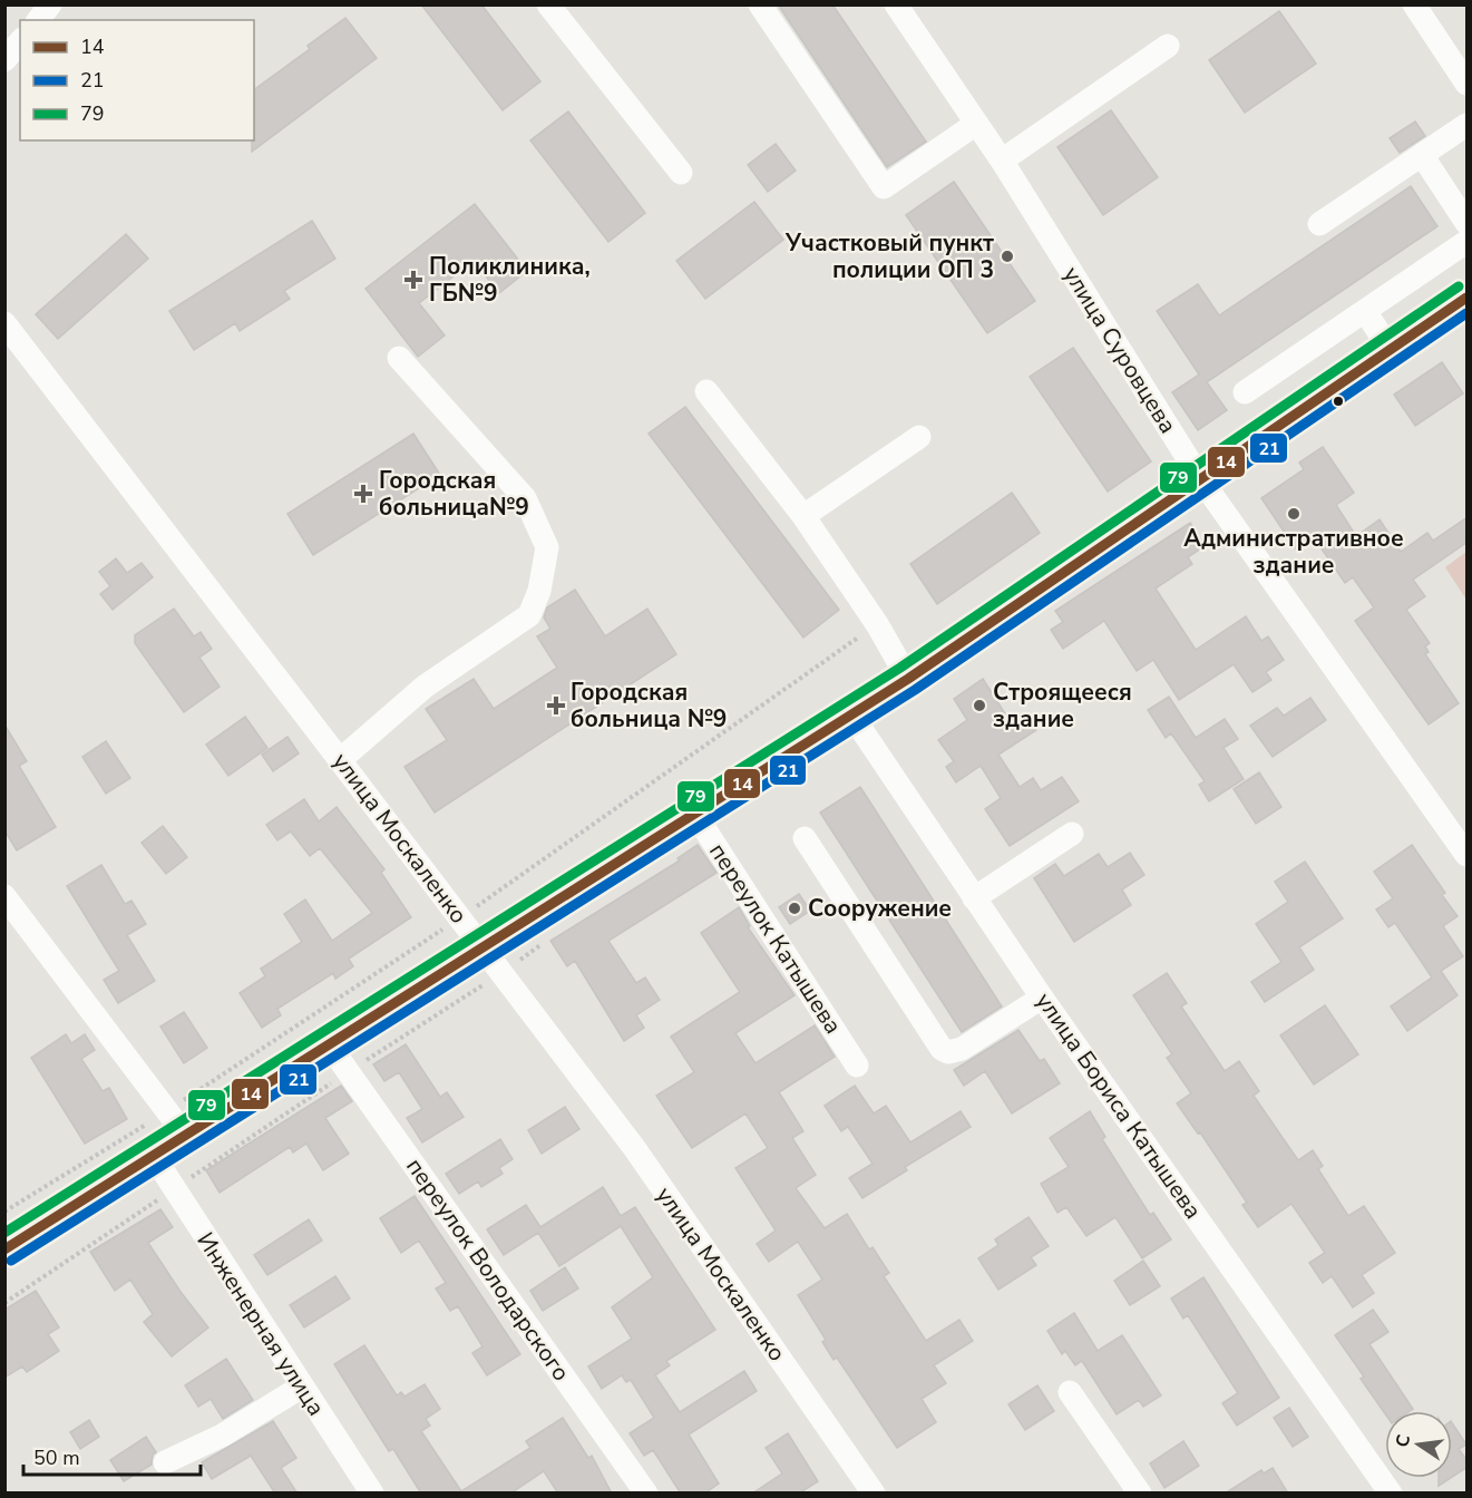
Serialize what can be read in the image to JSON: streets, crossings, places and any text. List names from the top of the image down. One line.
{"streets":{"street":["улица Суровцева","улица Москаленко","переулок Катышева","улица Бориса Катышева","переулок Володарского","Инженерная улица"]},"places":{"other":["Участковый пункт полиции ОП 3","Административное здание","Строящееся здание","Сооружение"],"health":["Поликлиника, ГБ№9","Городская больница№9","Городская больница №9"]},"lines":["transit line 79","transit line 14","transit line 21"],"legend":["14","21","79"],"scale_bar":"50 m","north":"left"}
